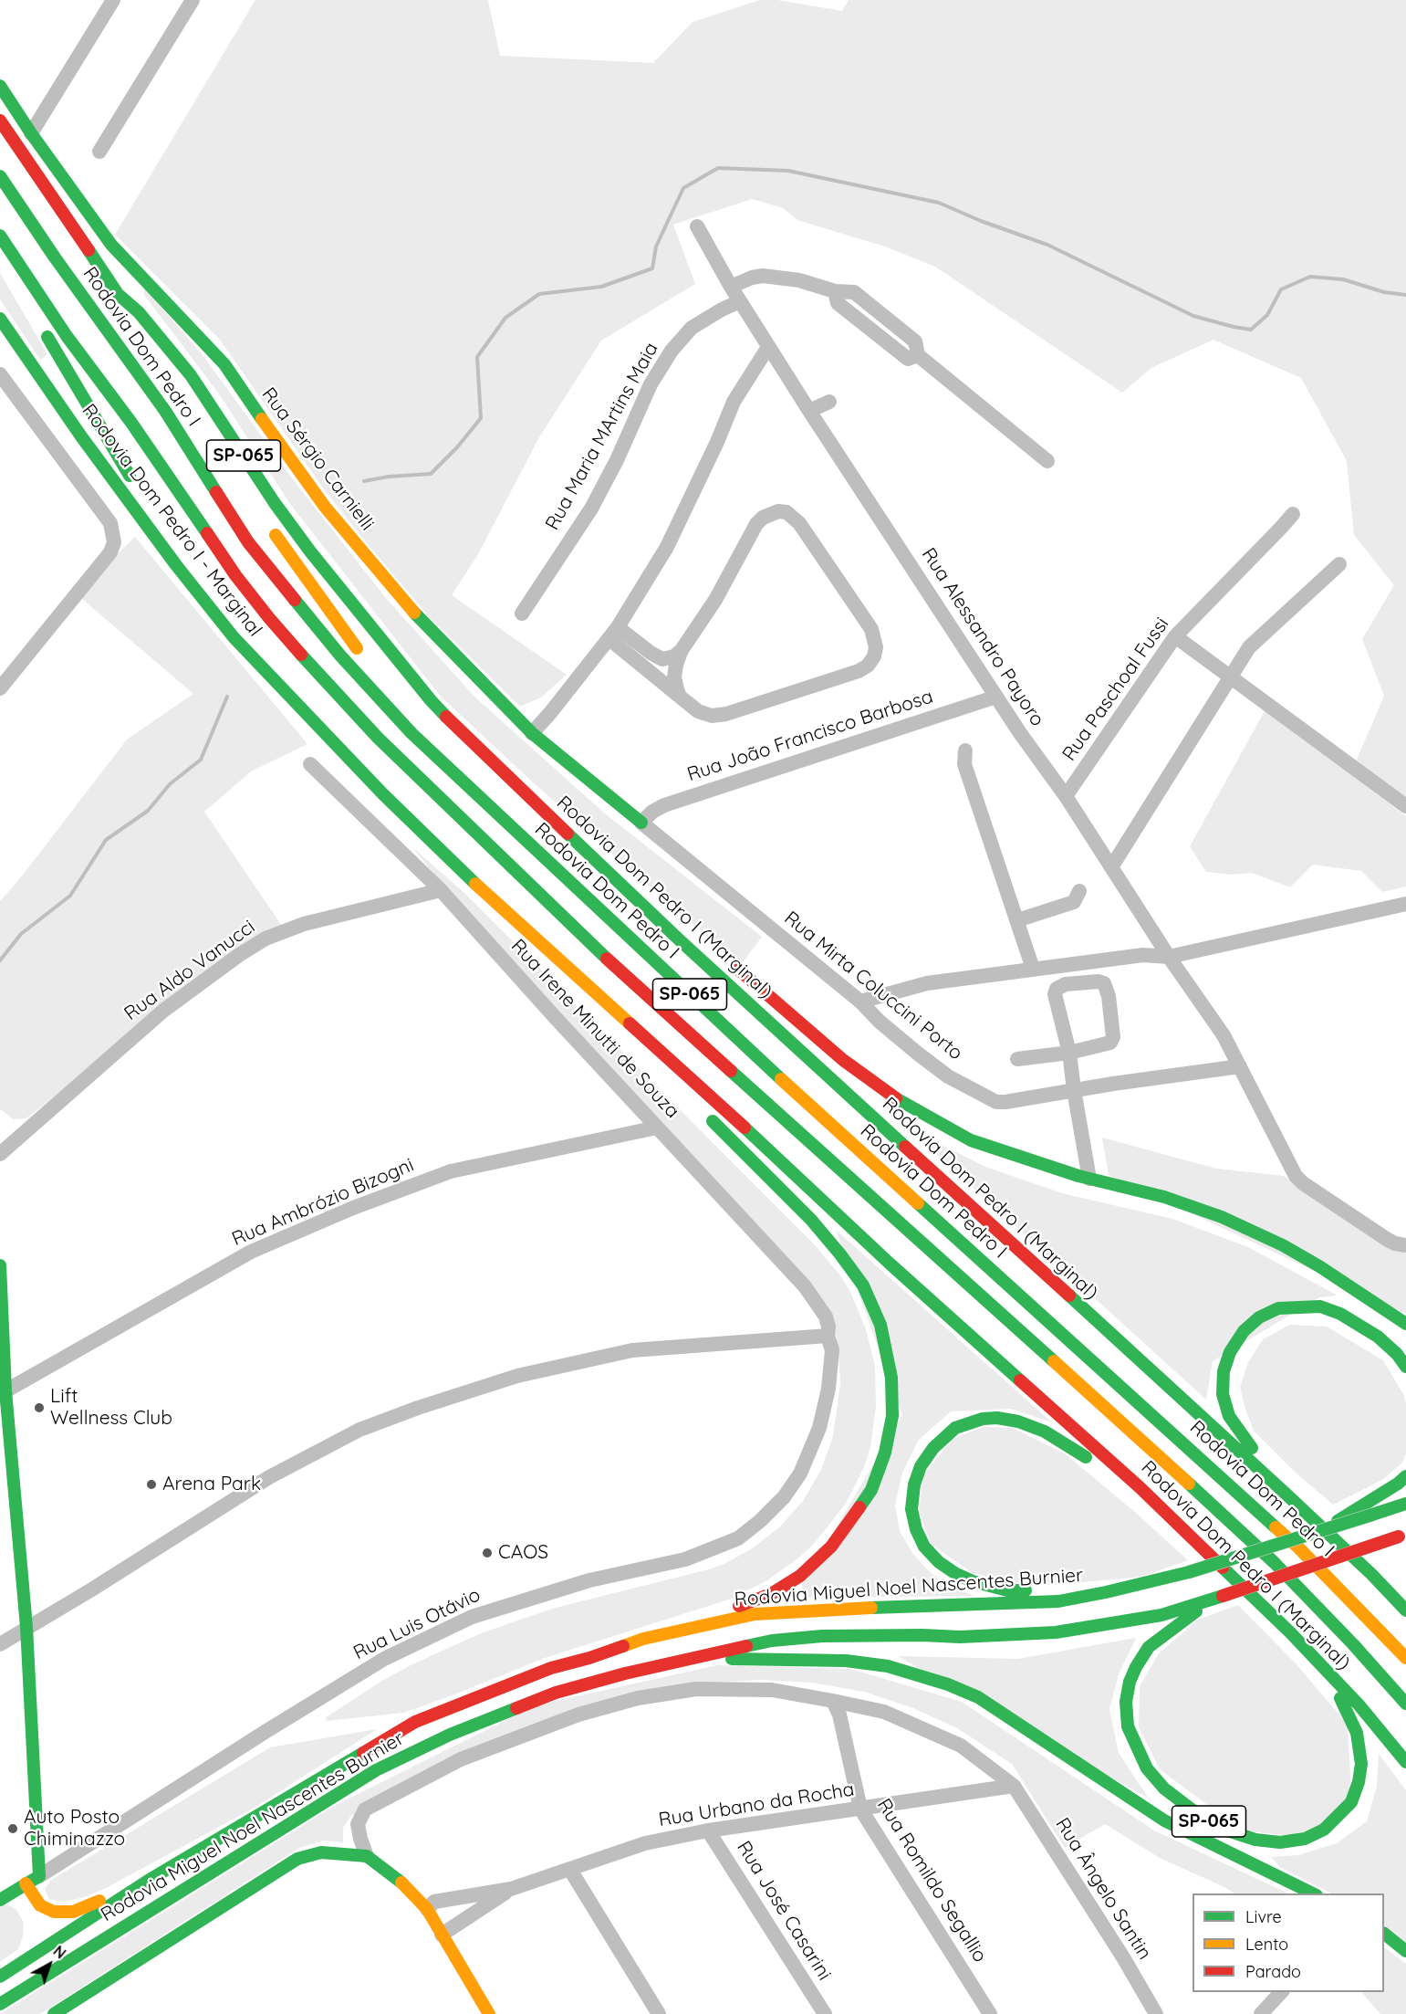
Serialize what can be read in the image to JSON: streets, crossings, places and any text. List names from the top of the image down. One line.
{"streets":{"main road":["Rodovia Dom Pedro I","SP-065","Rua Sérgio Carnielli","Rodovia Dom Pedro I - Marginal","Rodovia Dom Pedro I (Marginal)","Rodovia Miguel Noel Nascentes Burnier","Rua Luis Otávio"],"street":["Rua Maria MArtins Maia","Rua Alessandro Payoro","Rua Paschoal Fussi","Rua João Francisco Barbosa","Rua Aldo Vanucci","Rua Mirta Coluccini Porto","Rua Irene Minutti de Souza","Rua Ambrózio Bizogni","Rua Urbano da Rocha","Rua Romildo Segallio","Rua Ângelo Santin","Rua José Casarini"]},"crossings":[["Rua Maria MArtins Maia","Rua Alessandro Payoro"],["SP-065","Rodovia Dom Pedro I (Marginal)"],["SP-065","Rodovia Miguel Noel Nascentes Burnier"],["Rua Sérgio Carnielli","Rua João Francisco Barbosa"],["Rua Sérgio Carnielli","Rua Mirta Coluccini Porto"],["Rodovia Dom Pedro I - Marginal","Rodovia Dom Pedro I (Marginal)"],["Rua Alessandro Payoro","Rua Paschoal Fussi"],["Rua Alessandro Payoro","Rua João Francisco Barbosa"],["Rua Alessandro Payoro","Rua Mirta Coluccini Porto"],["Rua João Francisco Barbosa","Rua Mirta Coluccini Porto"],["Rua Aldo Vanucci","Rua Irene Minutti de Souza"],["Rua Irene Minutti de Souza","Rua Ambrózio Bizogni"],["Rua Irene Minutti de Souza","Rua Luis Otávio"],["Rua Urbano da Rocha","Rua Romildo Segallio"],["Rua Urbano da Rocha","Rua Ângelo Santin"],["Rua Urbano da Rocha","Rua José Casarini"]],"places":["Lift Wellness Club","Arena Park","CAOS","Auto Posto Chiminazzo"],"legend":["Livre","Lento","Parado"],"north":"top right"}
